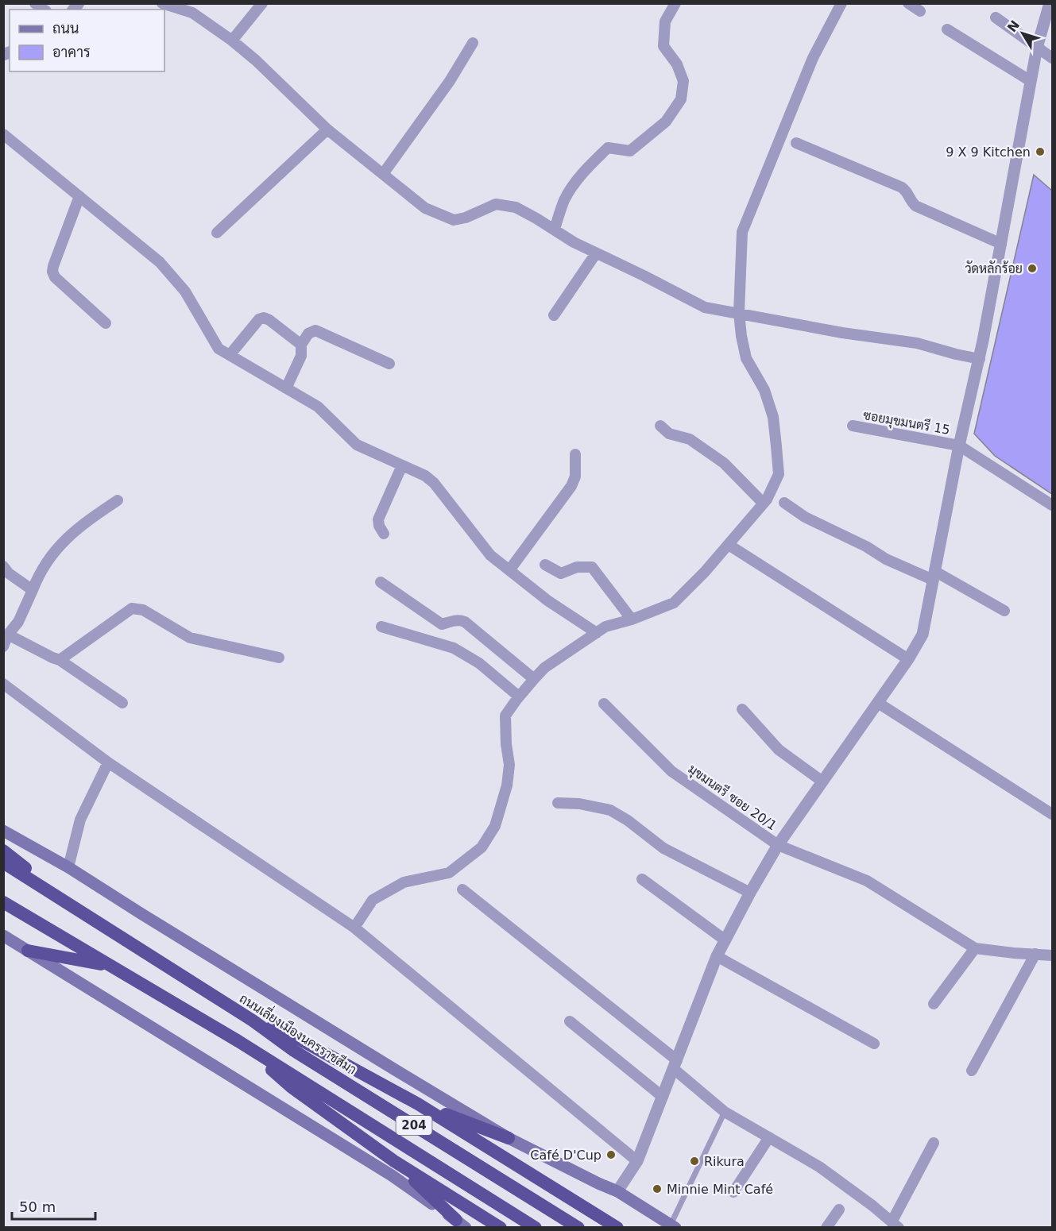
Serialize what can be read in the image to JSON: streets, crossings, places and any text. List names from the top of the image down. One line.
{"streets":{"highway":["ถนนเลี่ยงเมืองนครราชสีมา","204"],"street":["ซอยมุขมนตรี 15","มุขมนตรี ซอย 20/1"]},"places":["9 X 9 Kitchen","วัดหลักร้อย","Café D'Cup","Rikura","Minnie Mint Café"],"legend":["ถนน","อาคาร"],"scale_bar":"50 m","north":"top left"}
